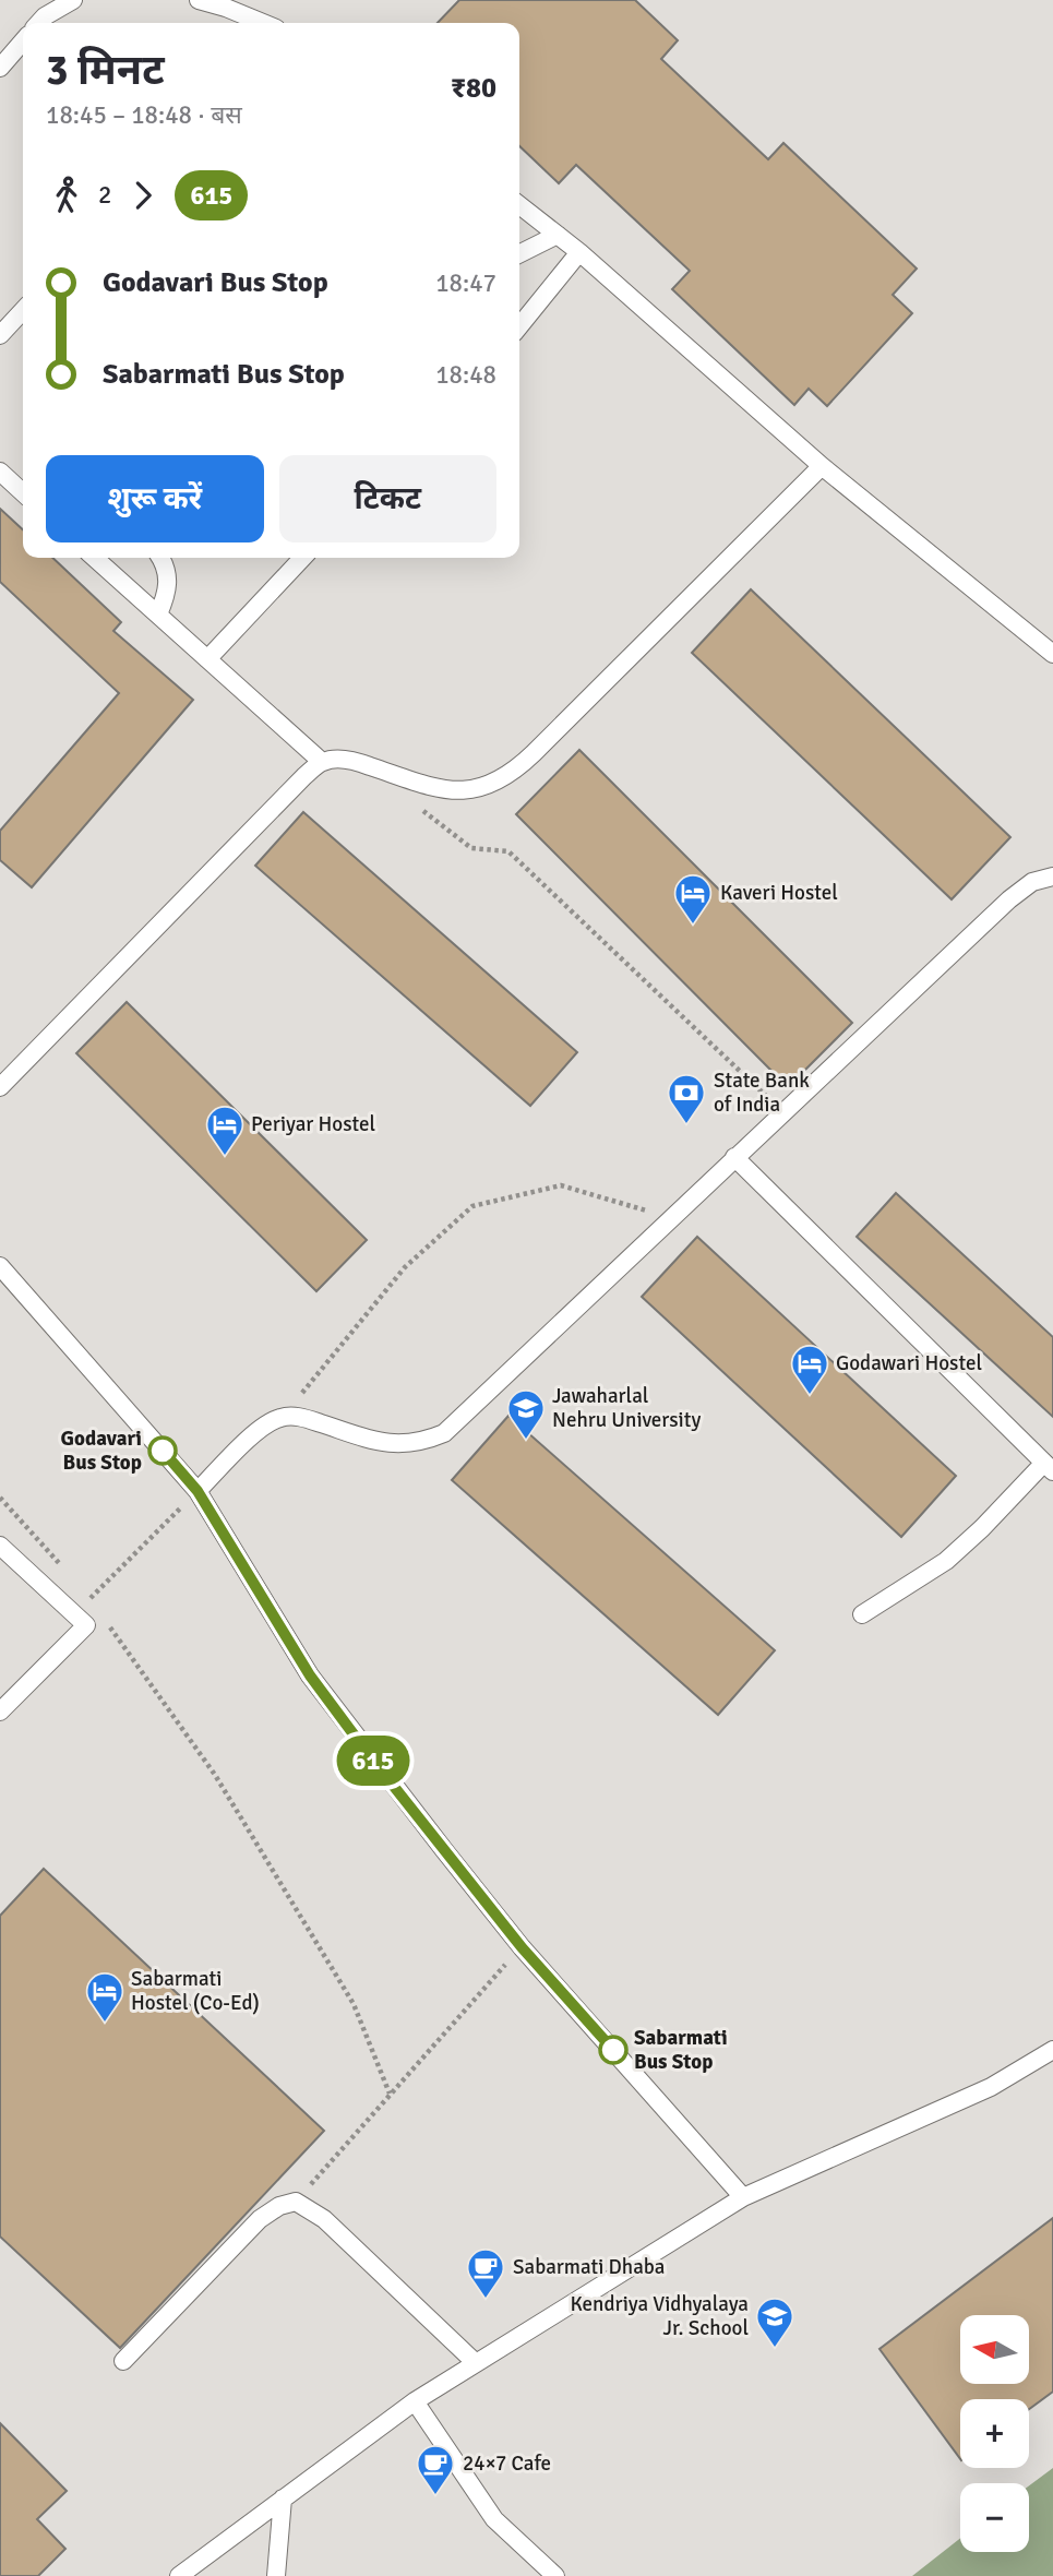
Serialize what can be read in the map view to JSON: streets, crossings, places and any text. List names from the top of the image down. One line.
{"places":{"hotel":["Kaveri Hostel","Periyar Hostel","Godawari Hostel","Sabarmati Hostel (Co-Ed)"],"bank":["State Bank of India"],"school or university":["Jawaharlal Nehru University","Kendriya Vidhyalaya Jr. School"],"other":["Godavari Bus Stop","Sabarmati Bus Stop"],"cafe":["Sabarmati Dhaba","24×7 Cafe"]},"lines":["bus line 615"],"north":"left","page":{"on_map":"615","heading":["3 मिनट","18:45 – 18:48 · बस","₹80"],"legs":["2","615"],"list":[{"name":"Godavari Bus Stop","value":"18:47"},{"name":"Sabarmati Bus Stop","value":"18:48"}],"buttons":["शुरू करें","टिकट"],"map_buttons":["+","−"]}}
